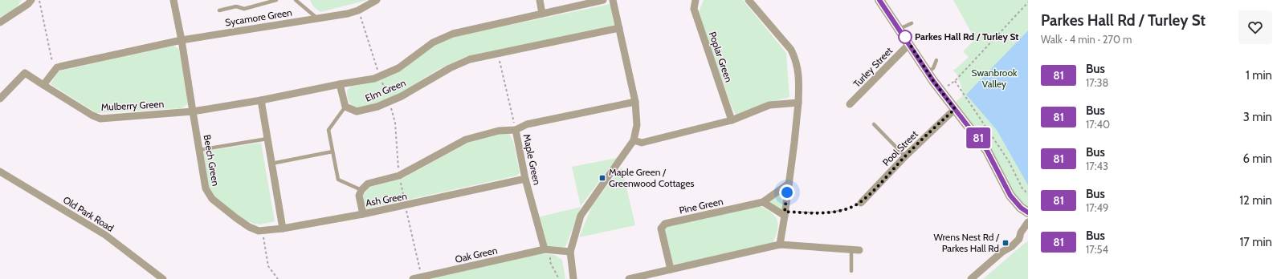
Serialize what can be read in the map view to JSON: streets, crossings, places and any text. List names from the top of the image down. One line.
{"streets":{"street":["Sycamore Green","Poplar Green","Turley Street","Elm Green","Mulberry Green","Pool Street","Maple Green","Beech Green","Ash Green","Pine Green","Old Park Road","Oak Green"]},"crossings":[["Mulberry Green","Beech Green"],["Maple Green","Ash Green"],["Maple Green","Oak Green"],["Beech Green","Ash Green"]],"parks":["Swanbrook Valley"],"places":{"other":["Parkes Hall Rd / Turley St"],"transit":["Maple Green / Greenwood Cottages","Wrens Nest Rd / Parkes Hall Rd"]},"lines":["bus line 81"],"page":{"on_map":"81","heading":["Parkes Hall Rd / Turley St","Walk · 4 min · 270 m"],"list":[{"mark":"81","name":"Bus","note":"17:38","value":"1 min"},{"mark":"81","name":"Bus","note":"17:40","value":"3 min"},{"mark":"81","name":"Bus","note":"17:43","value":"6 min"},{"mark":"81","name":"Bus","note":"17:49","value":"12 min"},{"mark":"81","name":"Bus","note":"17:54","value":"17 min"}]}}
